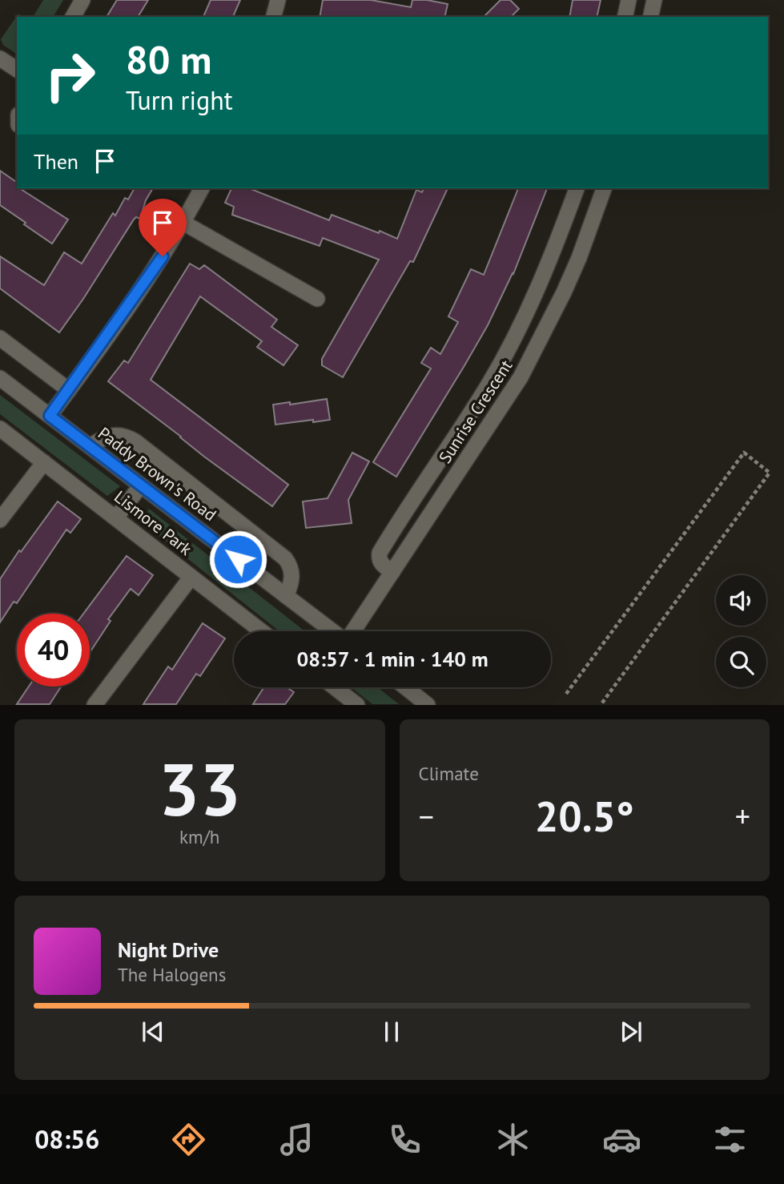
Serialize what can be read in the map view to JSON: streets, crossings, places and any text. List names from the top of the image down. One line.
{"streets":{"street":["Sunrise Crescent","Paddy Brown's Road","Lismore Park"]},"page":{"turn":["80 m","Turn right"],"then":"Then","limit":"40","trip":"08:57 · 1 min · 140 m","tile":[["33","km/h"],"Climate"],"heat":["−","20.5°","+"],"song":["Night Drive","The Halogens"],"tabs":"08:56"}}
